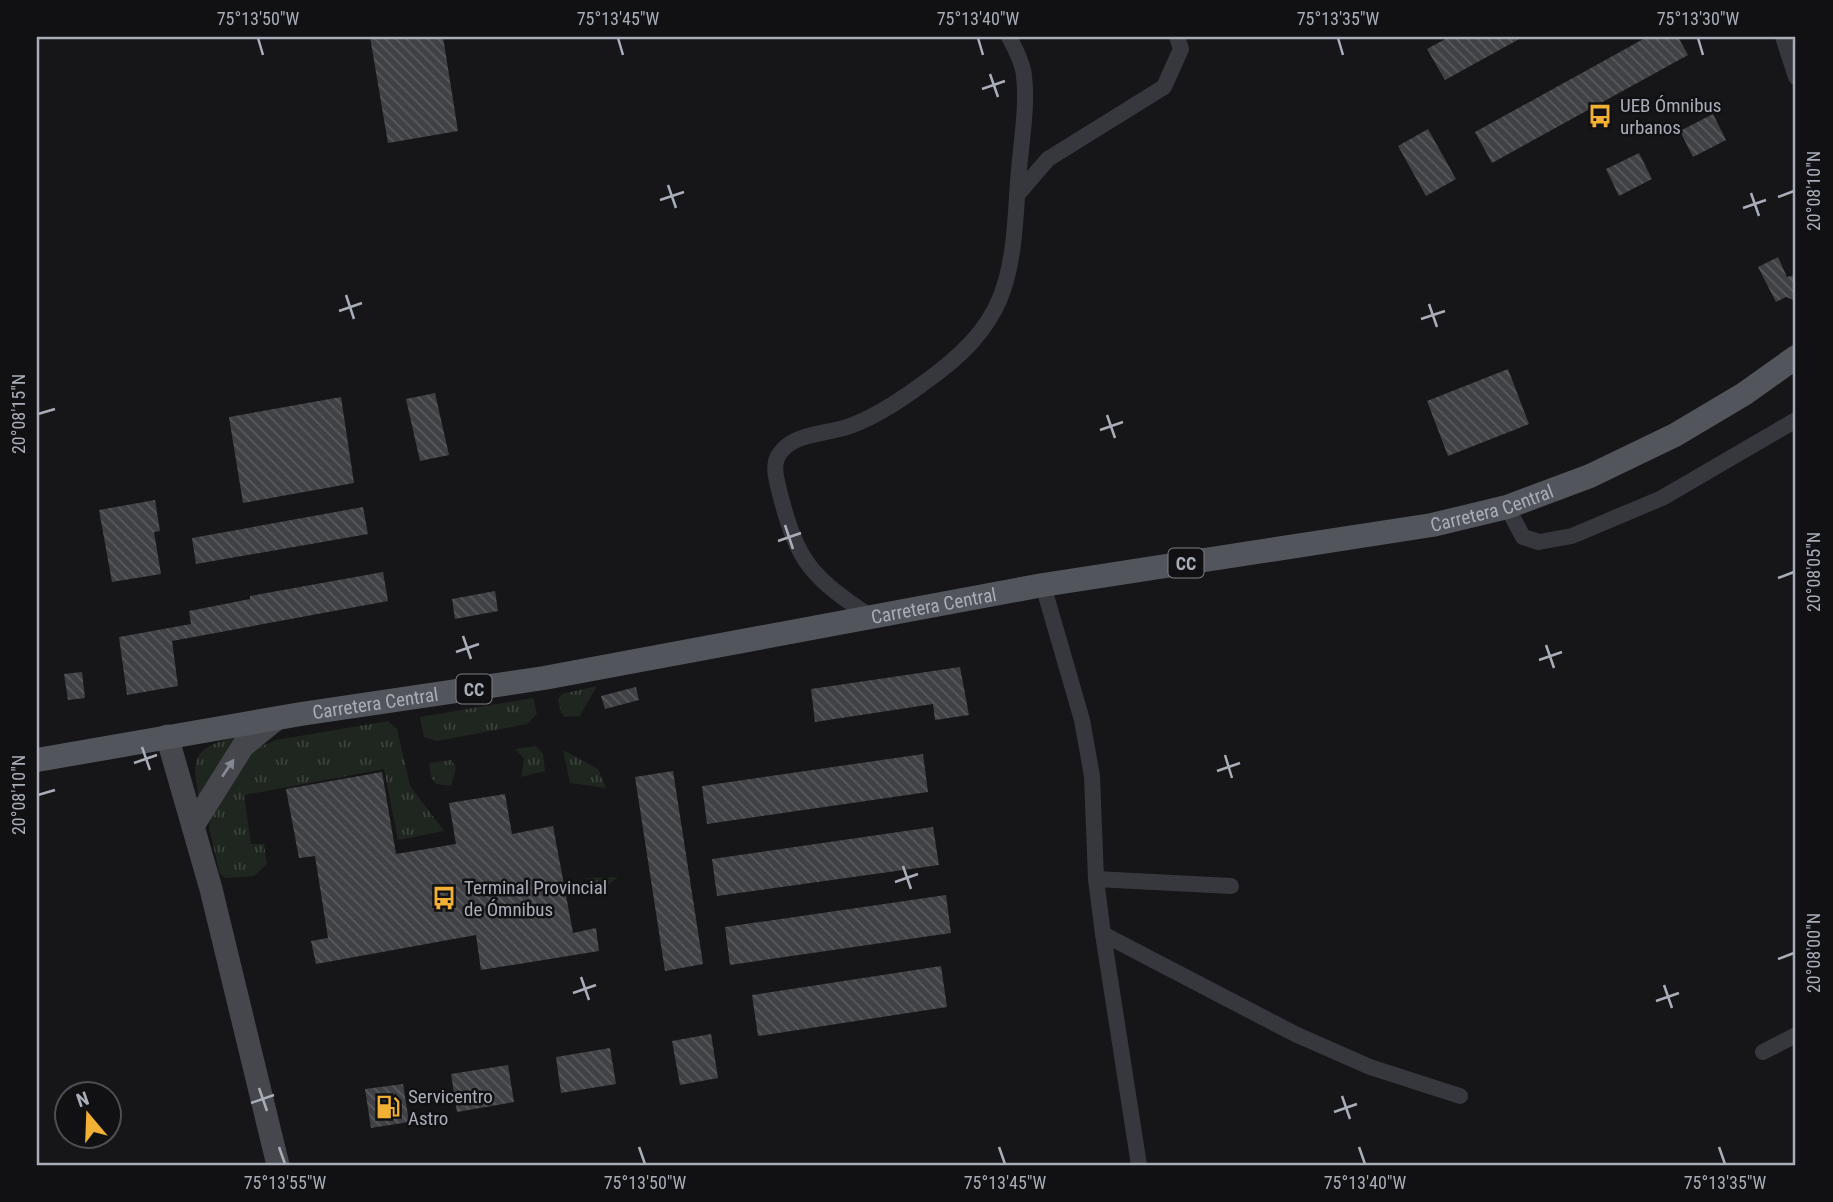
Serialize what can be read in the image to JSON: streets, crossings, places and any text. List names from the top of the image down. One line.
{"streets":{"main road":["Carretera Central","CC"]},"places":{"bus stop":["UEB Ómnibus urbanos","Terminal Provincial de Ómnibus"],"fuel station":["Servicentro Astro"]},"north":"top","coordinates":["75°13'50\"W","75°13'45\"W","75°13'40\"W","75°13'35\"W","75°13'30\"W","20°08'10\"N","20°08'15\"N","20°08'05\"N","20°08'00\"N","75°13'55\"W"]}
